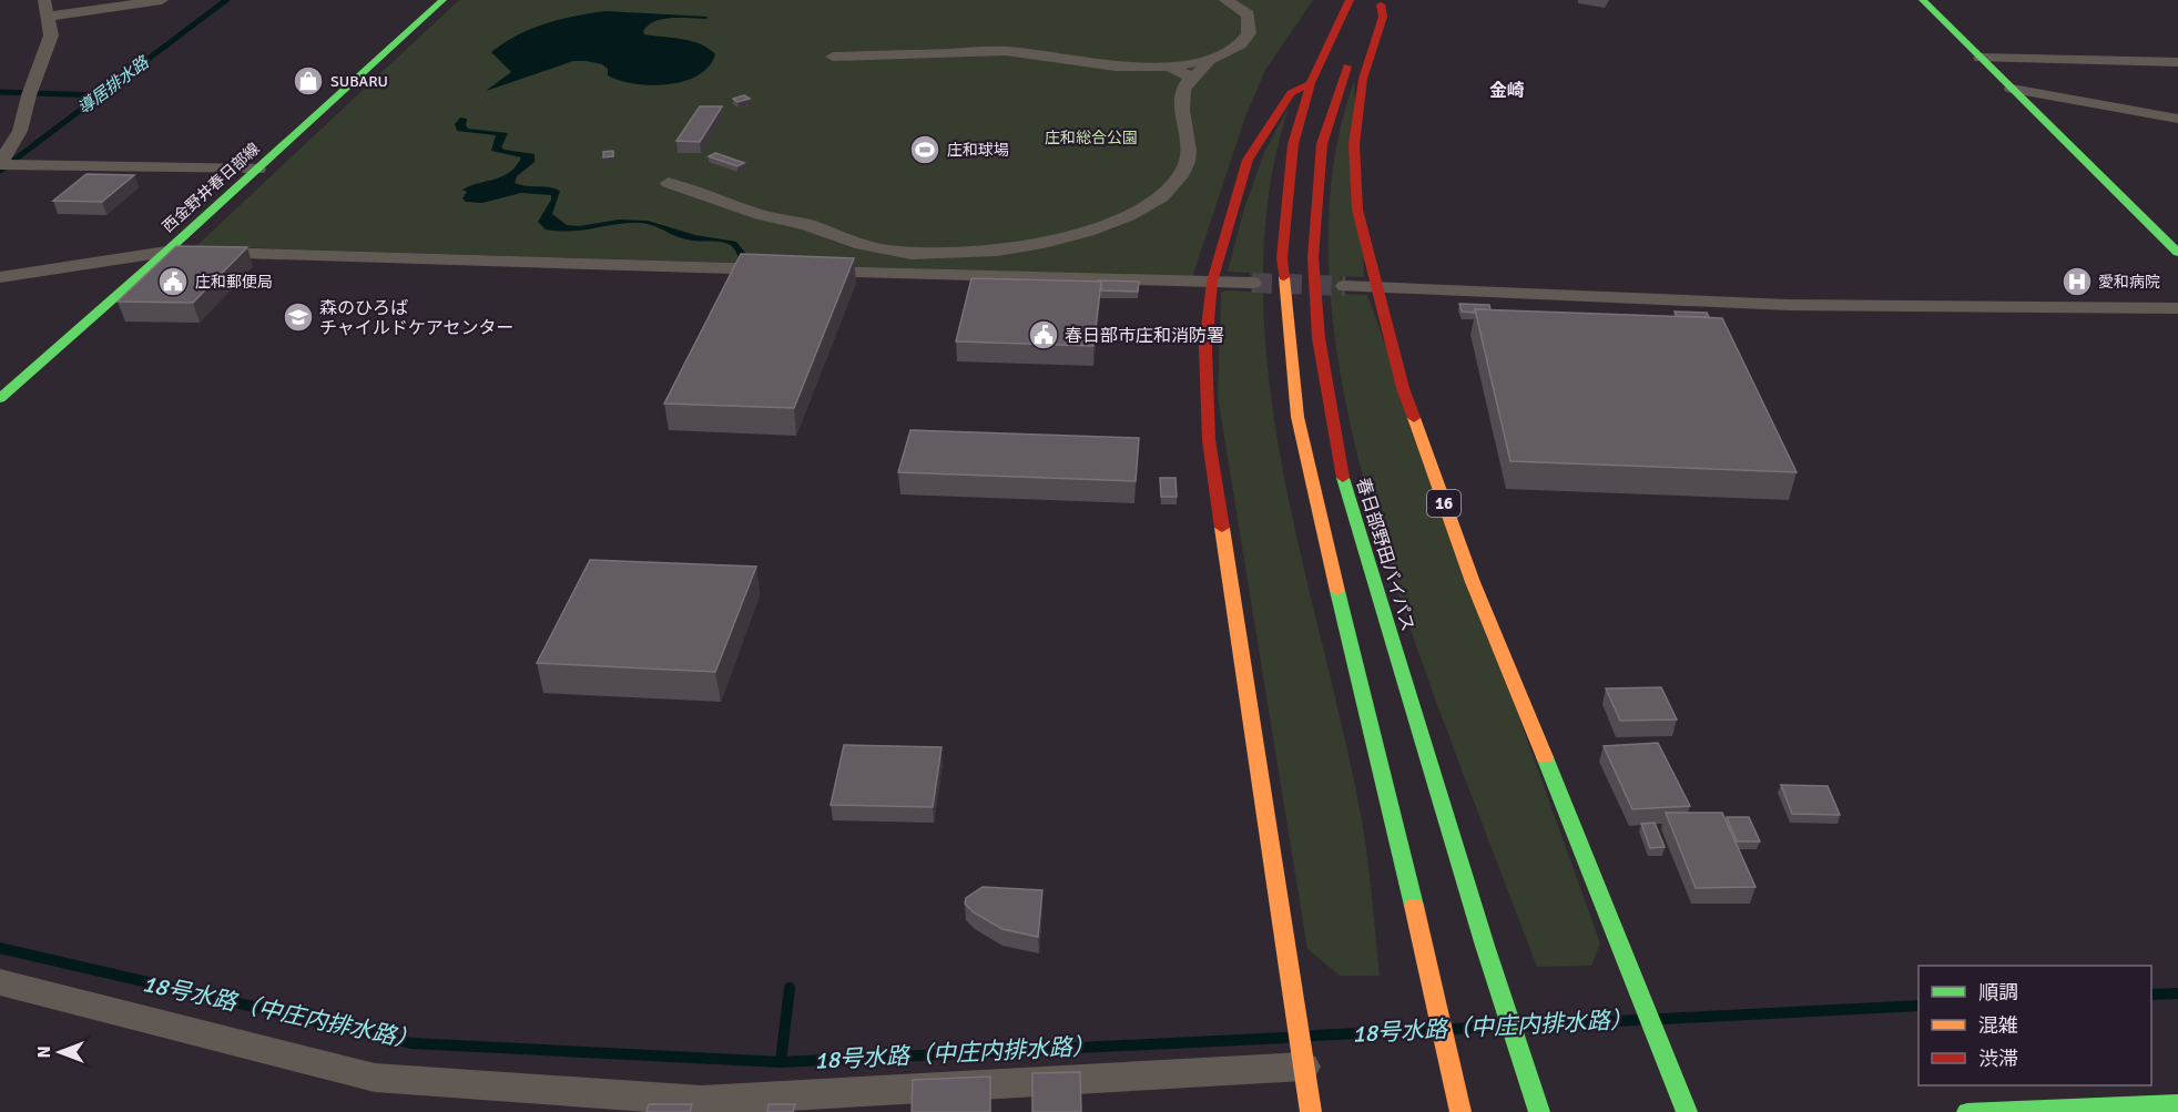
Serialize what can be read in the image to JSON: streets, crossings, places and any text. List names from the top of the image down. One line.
{"streets":{"main road":["西金野井春日部線","16","春日部野田バイパス"]},"crossings":[["16","春日部野田バイパス"]],"districts":["金崎"],"water":["導居排水路","18号水路（中庄内排水路）"],"parks":["庄和総合公園"],"places":{"shop":["SUBARU"],"sports":["庄和球場"],"public building":["庄和郵便局","春日部市庄和消防署"],"hospital":["愛和病院"],"school or university":["森のひろば チャイルドケアセンター"]},"legend":["順調","混雑","渋滞"],"north":"left"}
